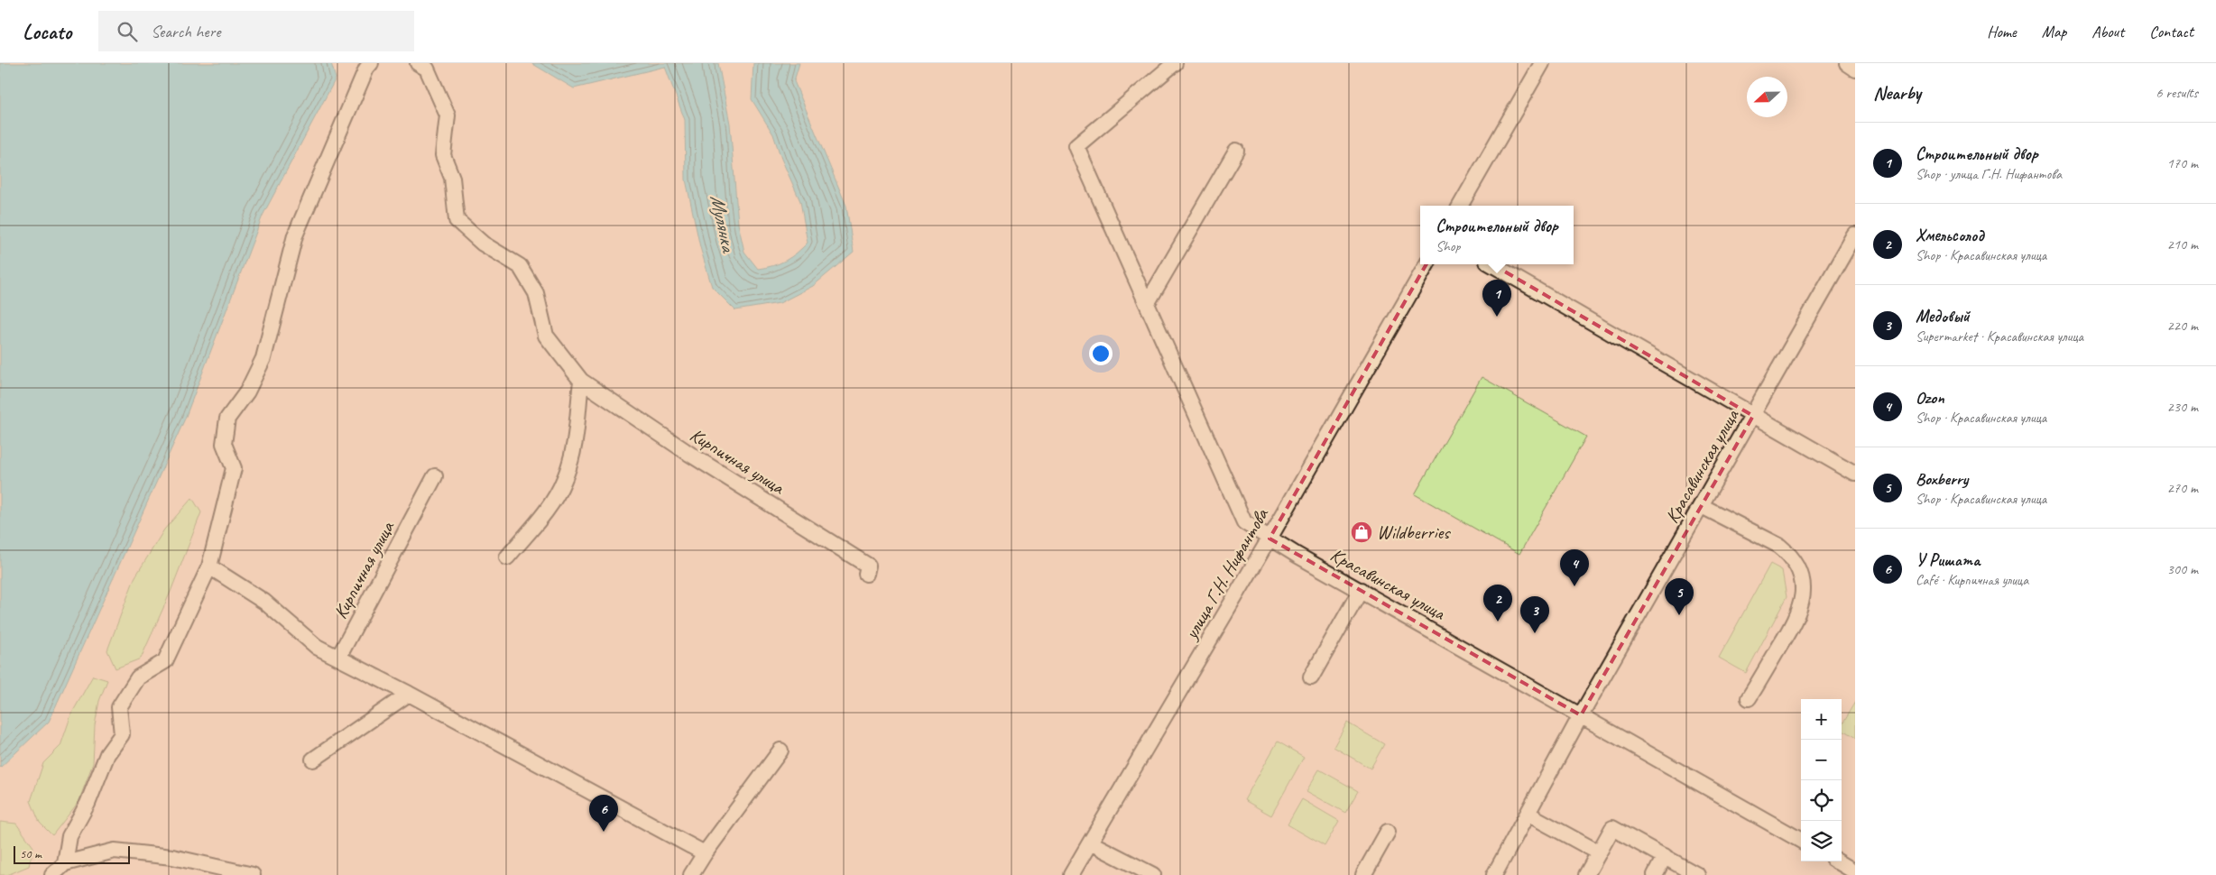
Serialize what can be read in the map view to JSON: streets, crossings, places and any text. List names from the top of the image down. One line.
{"streets":{"street":["Кирпичная улица","Красавинская улица","улица Г.Н. Нифантова"]},"crossings":[["Красавинская улица","улица Г.Н. Нифантова"]],"water":["Мулянка"],"places":{"shop":["Wildberries"]},"scale_bar":"50 m","north":"left","page":{"header":"Locato","search":"Search here","nav":["Home","Map","About","Contact"],"heading":["Nearby","6 results"],"list":[{"mark":"1","name":"Строительный двор","note":"Shop · улица Г.Н. Нифантова","value":"170 m"},{"mark":"2","name":"Хмельсолод","note":"Shop · Красавинская улица","value":"210 m"},{"mark":"3","name":"Медовый","note":"Supermarket · Красавинская улица","value":"220 m"},{"mark":"4","name":"Ozon","note":"Shop · Красавинская улица","value":"230 m"},{"mark":"5","name":"Boxberry","note":"Shop · Красавинская улица","value":"270 m"},{"mark":"6","name":"У Ришата","note":"Café · Кирпичная улица","value":"300 m"}],"popup":["Строительный двор","Shop"],"pins":["1","4","5","2","3","6"],"map_buttons":["+","−"],"scale":"50 m"}}
